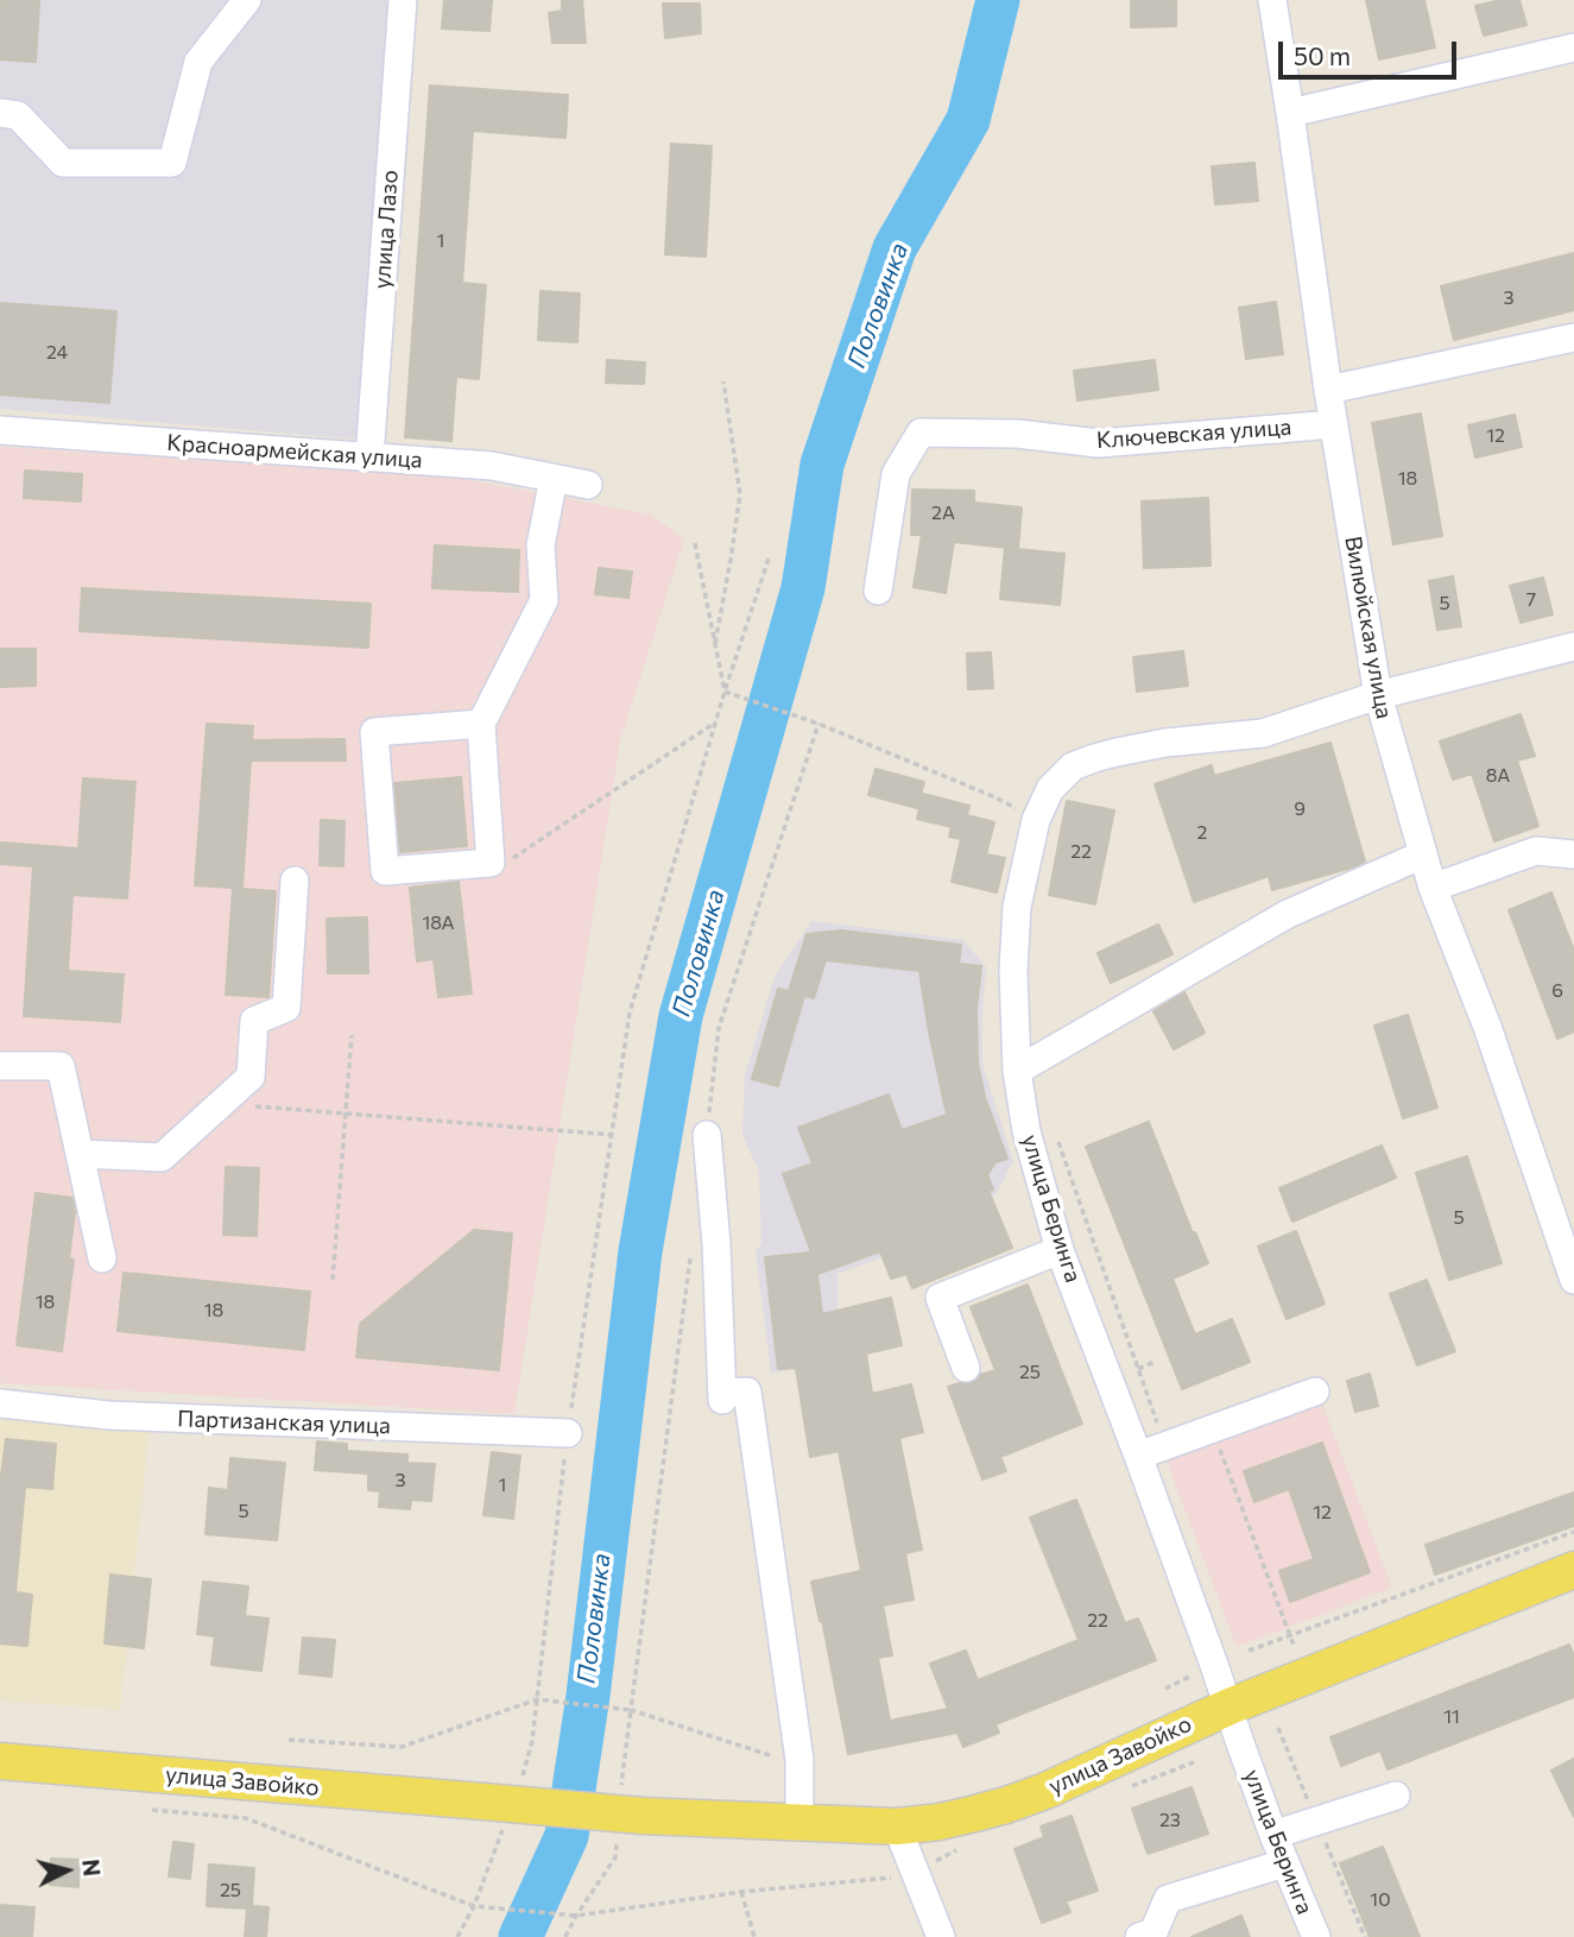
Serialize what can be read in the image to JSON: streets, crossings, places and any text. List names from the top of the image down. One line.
{"streets":{"main road":["улица Завойко"],"street":["улица Лазо","Ключевская улица","Красноармейская улица","Вилюйская улица","улица Беринга","Партизанская улица"]},"crossings":[["улица Лазо","Красноармейская улица"],["Ключевская улица","Вилюйская улица"],["Вилюйская улица","улица Беринга"],["улица Беринга","улица Завойко"]],"water":["Половинка"],"house_numbers":["1","3","24","12","18","2А","7","5","8А","9","2","22","18А","6","5","18","18","25","3","1","5","12","22","11","23","25","10"],"scale_bar":"50 m","north":"right"}
